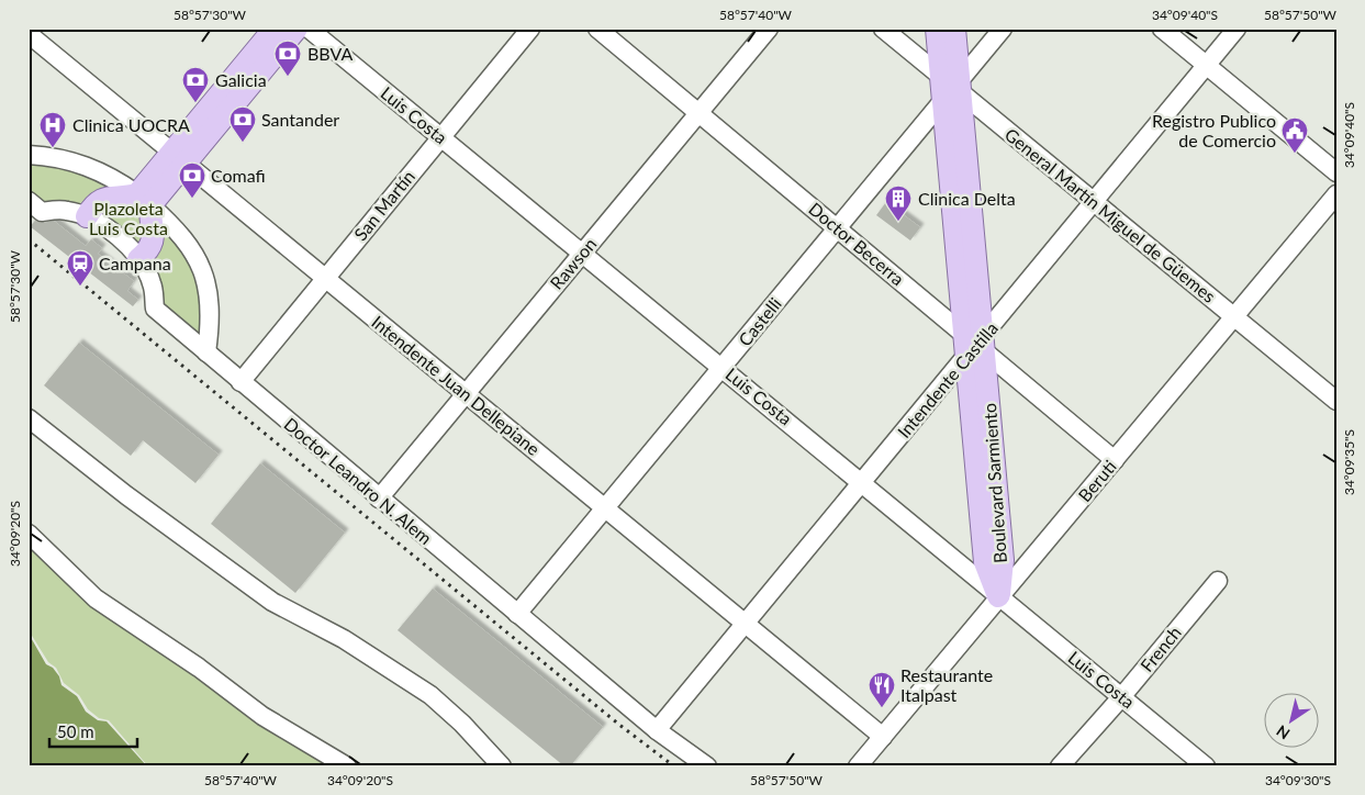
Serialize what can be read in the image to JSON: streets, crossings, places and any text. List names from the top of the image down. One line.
{"streets":{"main road":["Boulevard Sarmiento"],"street":["Luis Costa","San Martín","General Martín Miguel de Güemes","Doctor Becerra","Rawson","Castelli","Intendente Castilla","Intendente Juan Dellepiane","Doctor Leandro N. Alem","Beruti","French"]},"crossings":[["Luis Costa","San Martín"],["Luis Costa","Rawson"],["Luis Costa","Castelli"],["Luis Costa","Intendente Castilla"],["Luis Costa","Beruti"],["Luis Costa","Boulevard Sarmiento"],["Luis Costa","French"],["San Martín","Intendente Juan Dellepiane"],["San Martín","Doctor Leandro N. Alem"],["General Martín Miguel de Güemes","Castelli"],["General Martín Miguel de Güemes","Intendente Castilla"],["General Martín Miguel de Güemes","Beruti"],["General Martín Miguel de Güemes","Boulevard Sarmiento"],["Doctor Becerra","Rawson"],["Doctor Becerra","Castelli"],["Doctor Becerra","Intendente Castilla"],["Doctor Becerra","Beruti"],["Doctor Becerra","Boulevard Sarmiento"],["Rawson","Intendente Juan Dellepiane"],["Rawson","Doctor Leandro N. Alem"],["Castelli","Intendente Juan Dellepiane"],["Castelli","Doctor Leandro N. Alem"],["Castelli","Boulevard Sarmiento"],["Intendente Castilla","Intendente Juan Dellepiane"],["Intendente Castilla","Doctor Leandro N. Alem"],["Intendente Castilla","Boulevard Sarmiento"],["Intendente Juan Dellepiane","Beruti"],["Beruti","Boulevard Sarmiento"]],"parks":["Plazoleta Luis Costa"],"places":{"bank":["BBVA","Galicia","Santander","Comafi"],"hospital":["Clinica UOCRA"],"public building":["Registro Publico de Comercio"],"building":["Clinica Delta"],"station":["Campana"],"restaurant":["Restaurante Italpast"]},"scale_bar":"50 m","north":"bottom left","coordinates":["58°57'30\"W","58°57'40\"W","34°09'40\"S","58°57'50\"W","34°09'35\"S","34°09'20\"S","34°09'30\"S"]}
